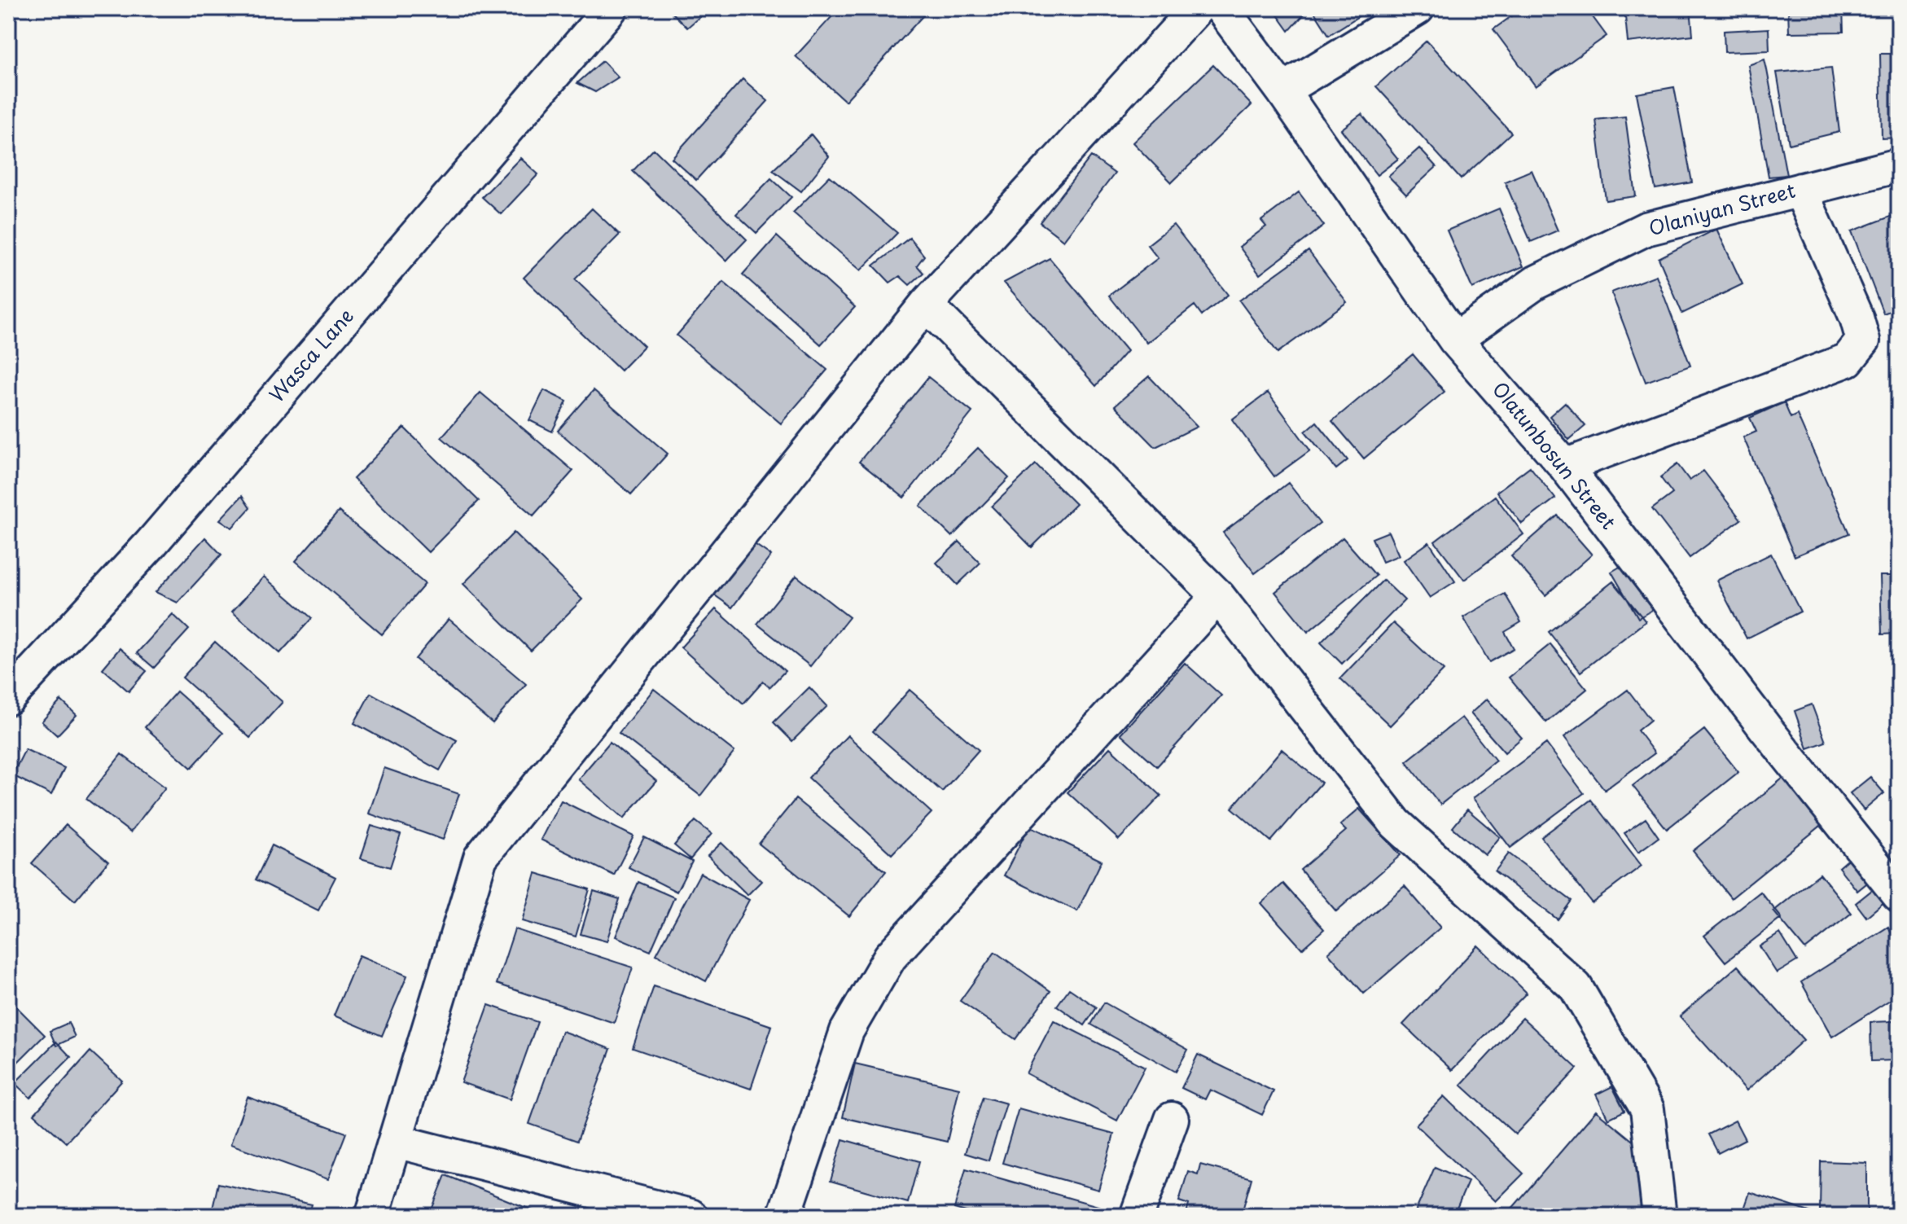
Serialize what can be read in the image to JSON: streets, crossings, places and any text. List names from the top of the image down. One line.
{"streets":{"street":["Olaniyan Street","Wasca Lane","Olatunbosun Street"]},"crossings":[["Olaniyan Street","Olatunbosun Street"]]}
